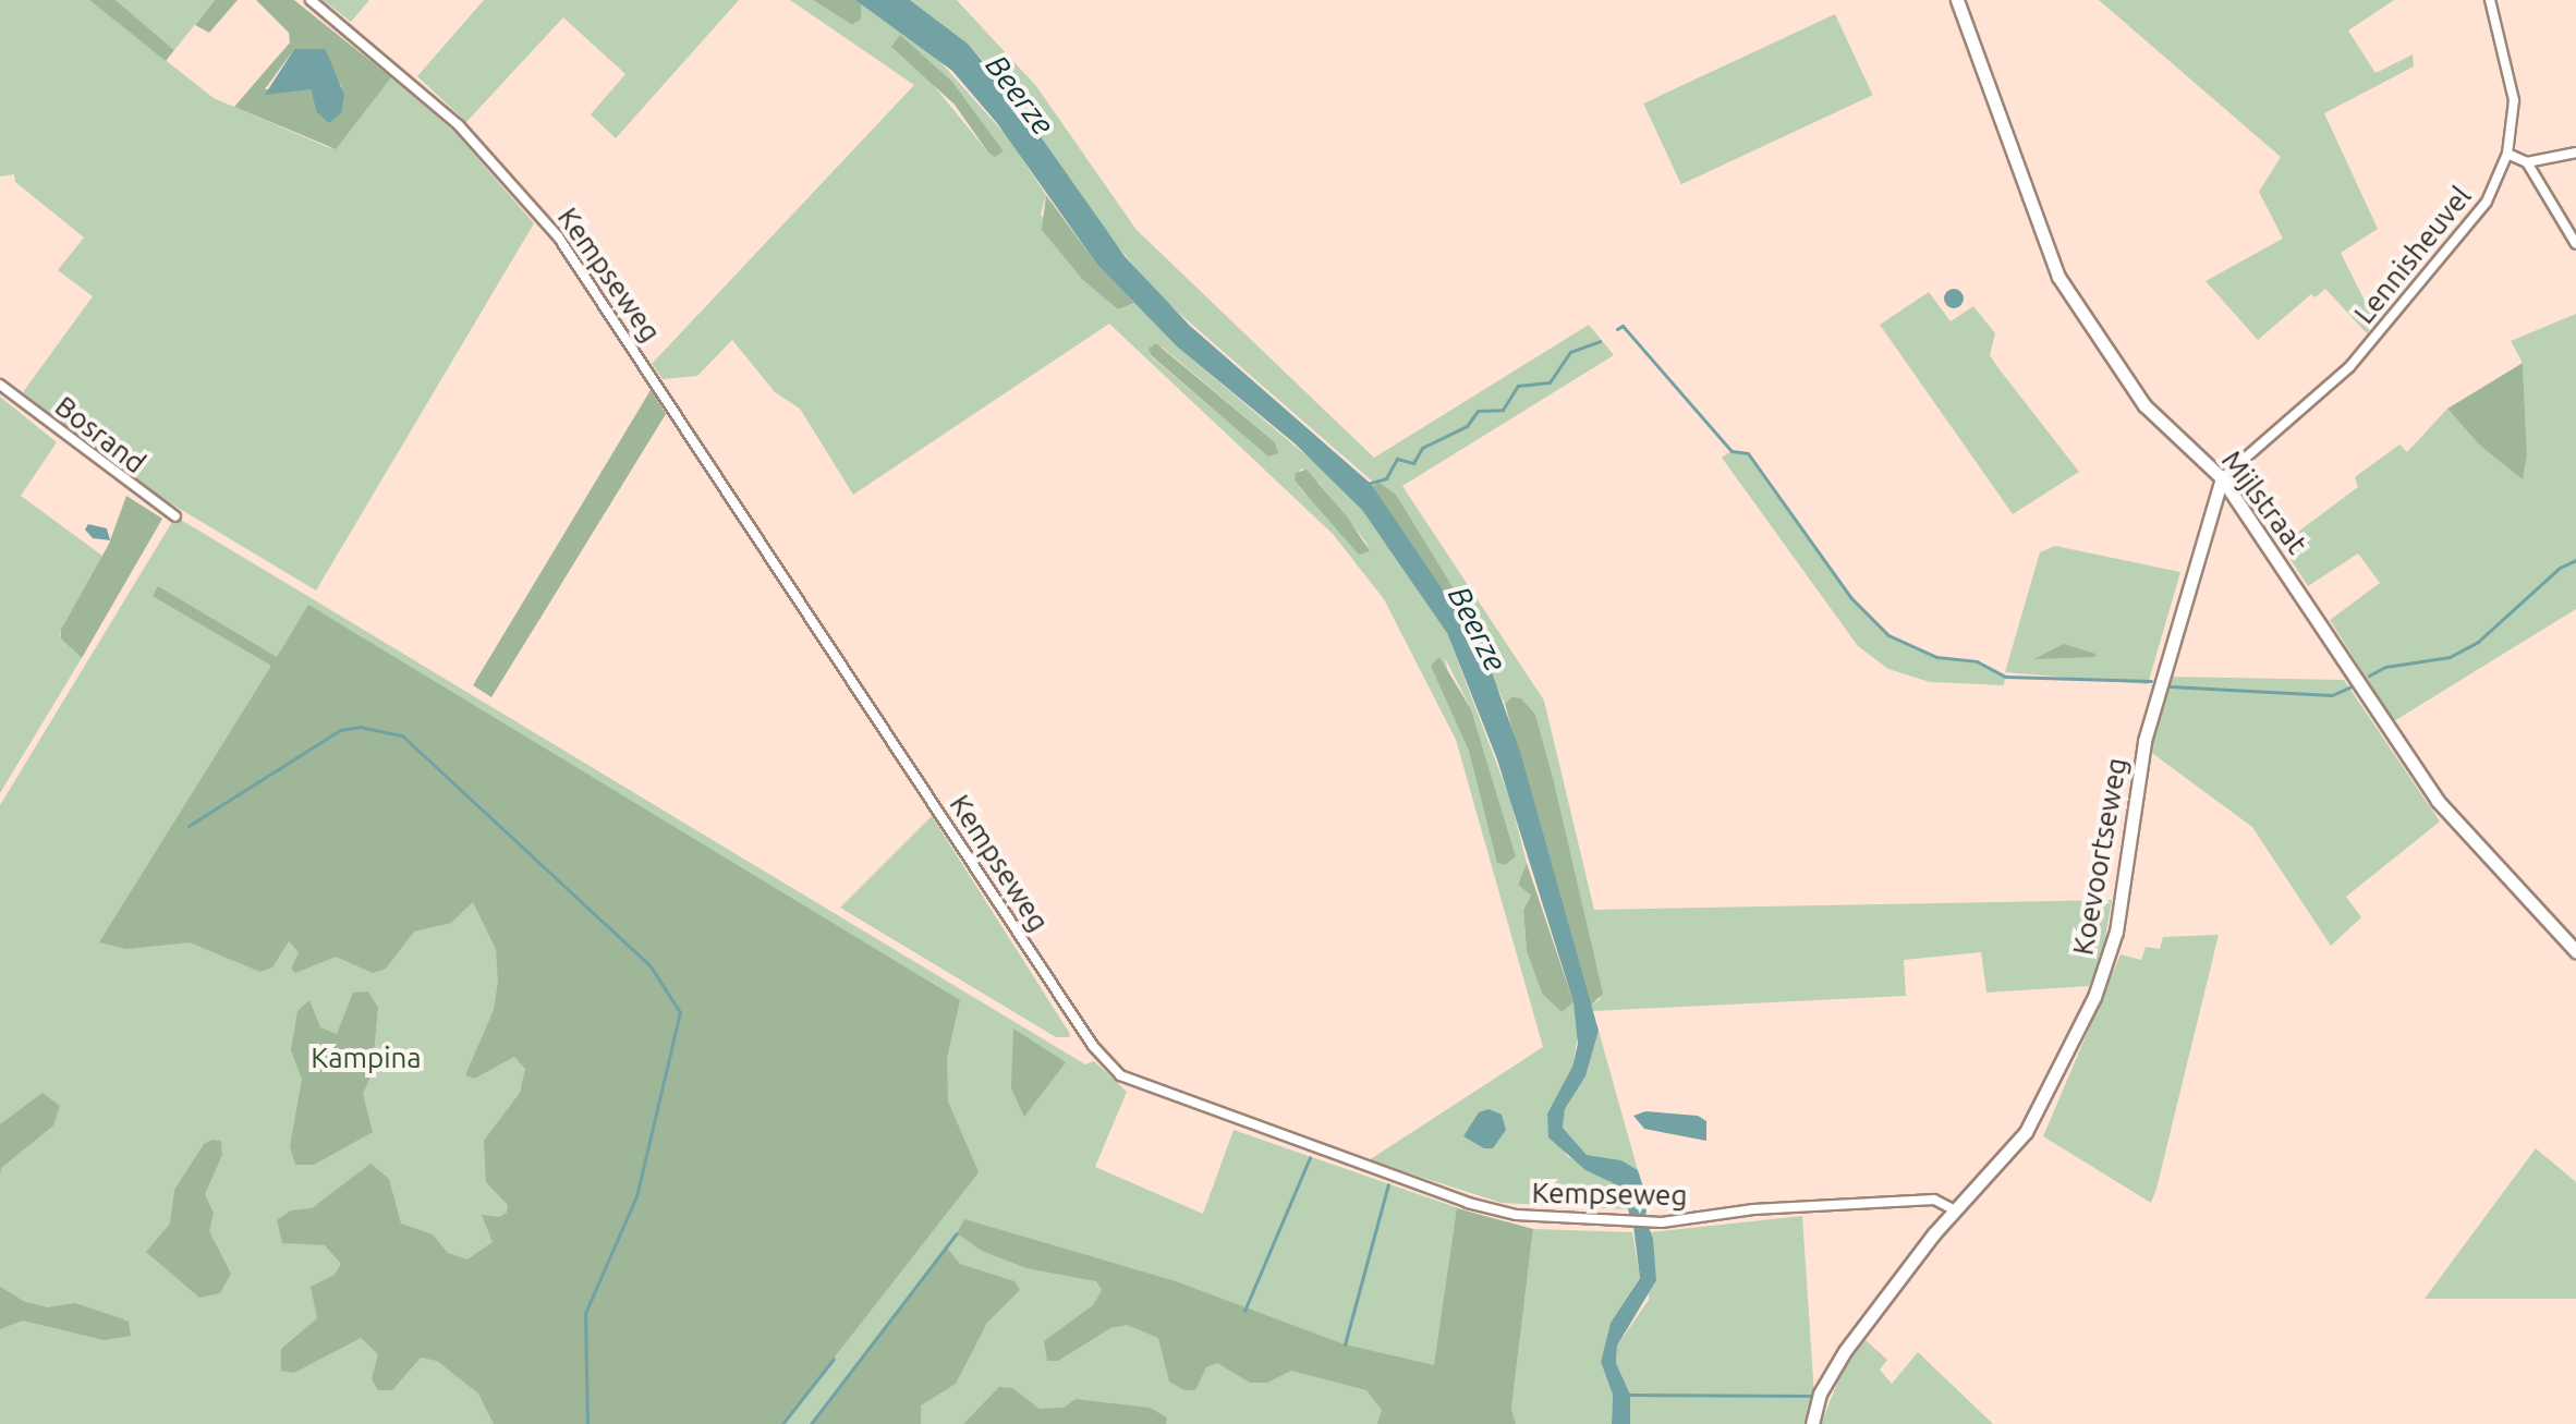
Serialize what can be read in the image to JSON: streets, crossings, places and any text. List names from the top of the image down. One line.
{"streets":{"street":["Lennisheuvel","Kempseweg","Bosrand","Mijlstraat","Koevoortseweg"]},"crossings":[["Lennisheuvel","Mijlstraat"],["Lennisheuvel","Koevoortseweg"],["Kempseweg","Koevoortseweg"],["Mijlstraat","Koevoortseweg"]],"water":["Beerze"],"parks":["Kampina"]}
